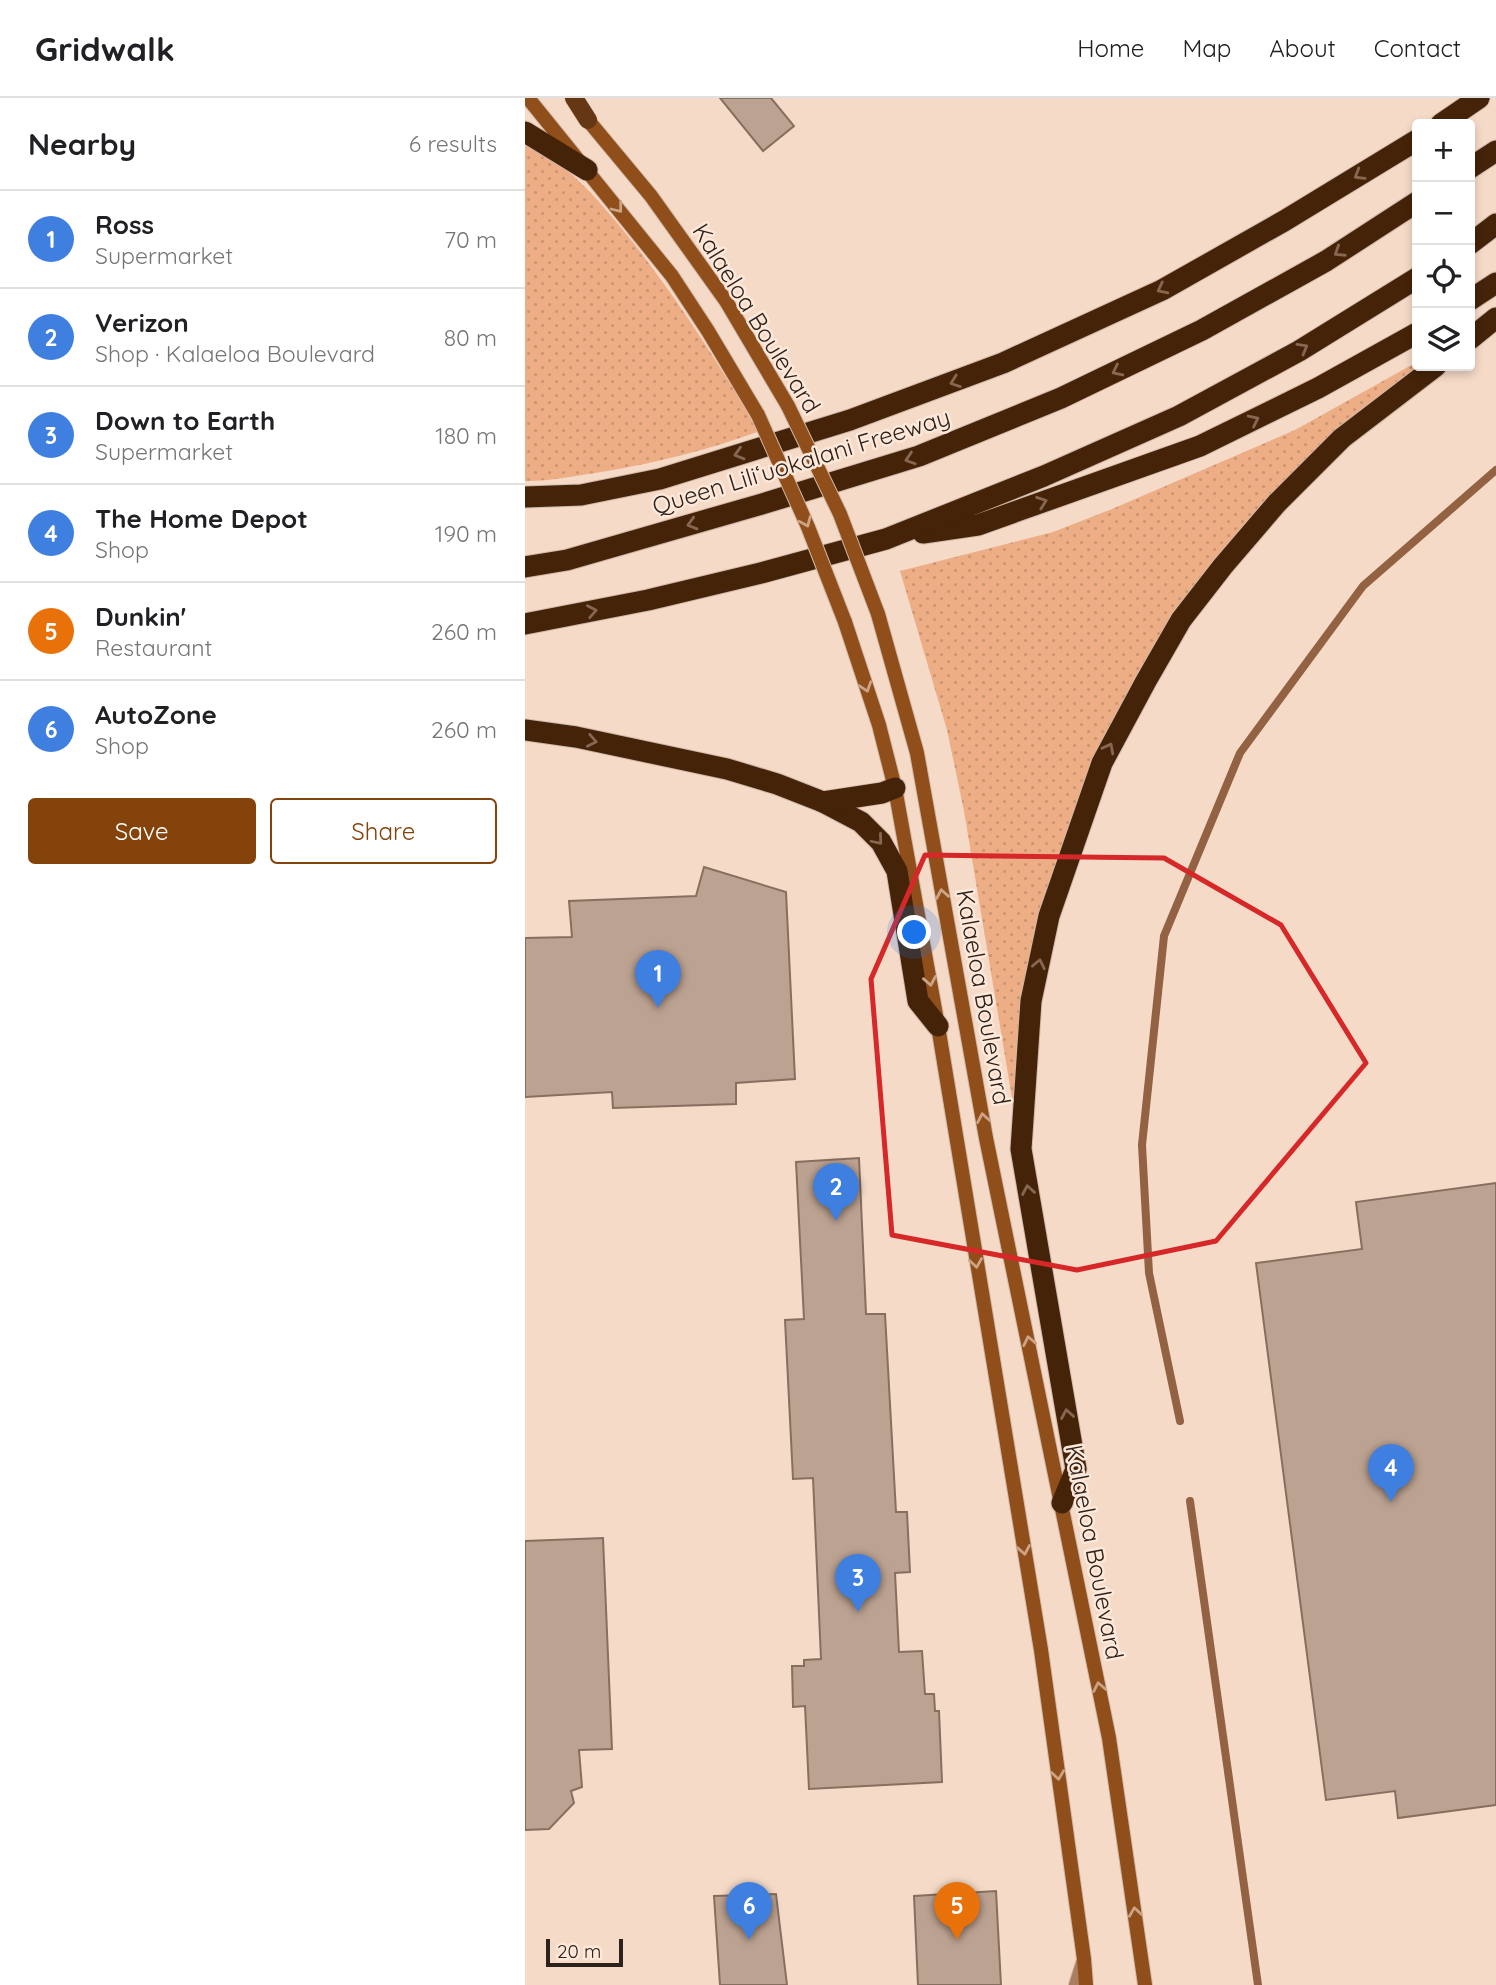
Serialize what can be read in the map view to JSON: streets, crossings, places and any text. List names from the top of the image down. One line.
{"streets":{"highway":["Queen Liliʻuokalani Freeway"],"main road":["Kalaeloa Boulevard"]},"scale_bar":"20 m","page":{"header":"Gridwalk","nav":["Home","Map","About","Contact"],"heading":["Nearby","6 results"],"map_buttons":["+","−"],"list":[{"mark":"1","name":"Ross","note":"Supermarket","value":"70 m"},{"mark":"2","name":"Verizon","note":"Shop · Kalaeloa Boulevard","value":"80 m"},{"mark":"3","name":"Down to Earth","note":"Supermarket","value":"180 m"},{"mark":"4","name":"The Home Depot","note":"Shop","value":"190 m"},{"mark":"5","name":"Dunkin'","note":"Restaurant","value":"260 m"},{"mark":"6","name":"AutoZone","note":"Shop","value":"260 m"}],"buttons":["Save","Share"],"pins":["1","2","4","3","5","6"],"scale":"20 m"}}
